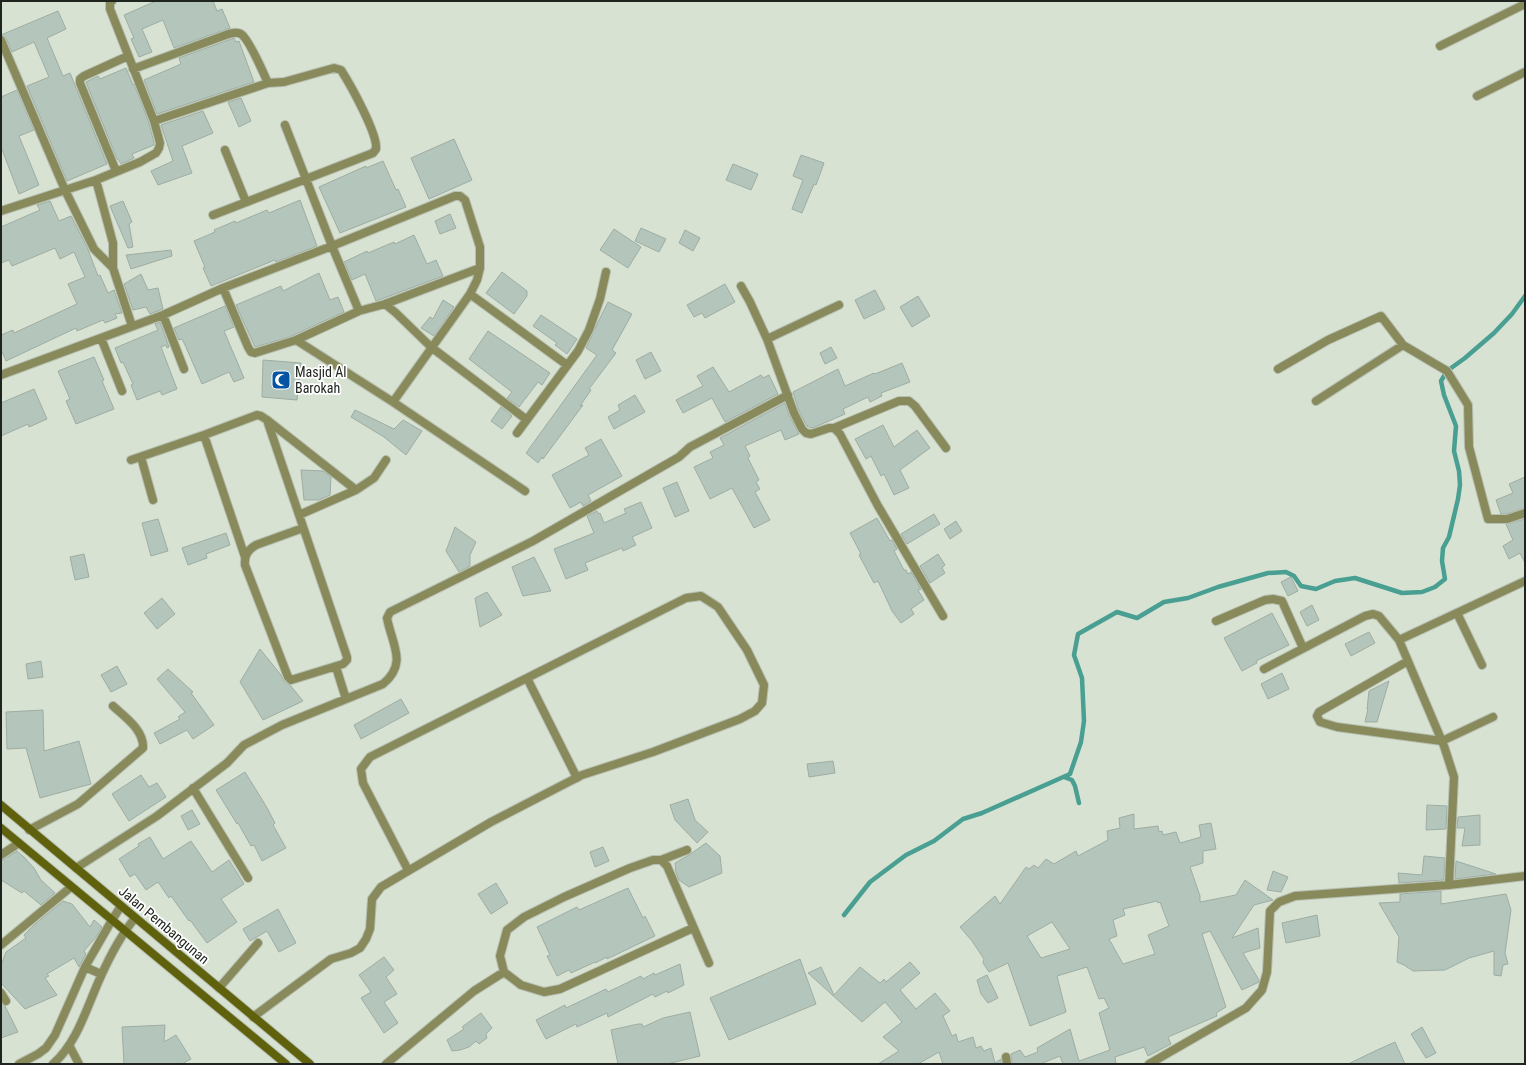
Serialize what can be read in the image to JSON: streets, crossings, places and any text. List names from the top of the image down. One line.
{"streets":{"main road":["Jalan Pembangunan"]},"places":{"mosque":["Masjid Al Barokah"]}}
